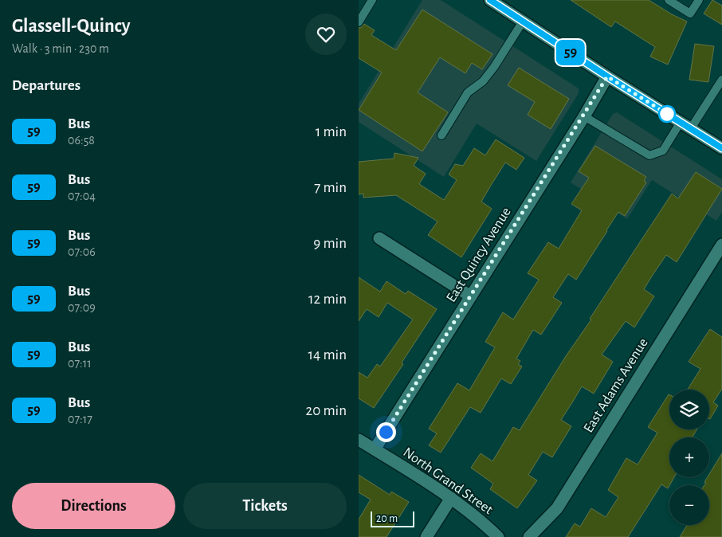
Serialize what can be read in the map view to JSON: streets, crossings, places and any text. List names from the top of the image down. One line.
{"streets":{"street":["East Quincy Avenue","East Adams Avenue","North Grand Street"]},"crossings":[["East Quincy Avenue","North Grand Street"]],"lines":["bus line 59"],"scale_bar":"20 m","page":{"heading":[["Glassell-Quincy","Walk · 3 min · 230 m"],"Departures"],"on_map":"59","list":[{"mark":"59","name":"Bus","note":"06:58","value":"1 min"},{"mark":"59","name":"Bus","note":"07:04","value":"7 min"},{"mark":"59","name":"Bus","note":"07:06","value":"9 min"},{"mark":"59","name":"Bus","note":"07:09","value":"12 min"},{"mark":"59","name":"Bus","note":"07:11","value":"14 min"},{"mark":"59","name":"Bus","note":"07:17","value":"20 min"}],"map_buttons":["+","−"],"buttons":["Directions","Tickets"],"scale":"20 m"}}
